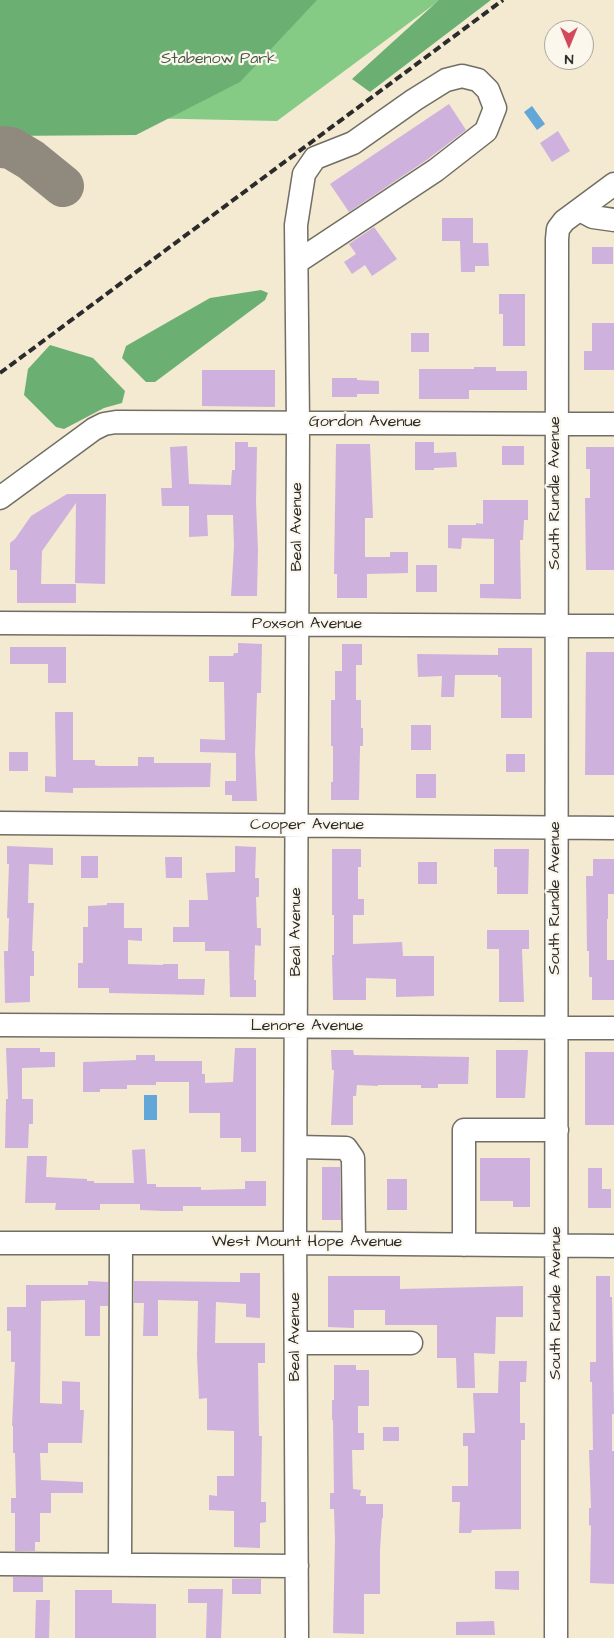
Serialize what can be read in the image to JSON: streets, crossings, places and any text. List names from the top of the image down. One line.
{"streets":{"street":["Gordon Avenue","South Rundle Avenue","Beal Avenue","Poxson Avenue","Cooper Avenue","Lenore Avenue","West Mount Hope Avenue"]},"crossings":[["Gordon Avenue","South Rundle Avenue"],["Gordon Avenue","Beal Avenue"],["South Rundle Avenue","Poxson Avenue"],["South Rundle Avenue","Cooper Avenue"],["South Rundle Avenue","Lenore Avenue"],["South Rundle Avenue","West Mount Hope Avenue"],["Beal Avenue","Poxson Avenue"],["Beal Avenue","Cooper Avenue"],["Beal Avenue","Lenore Avenue"],["Beal Avenue","West Mount Hope Avenue"]],"parks":["Stabenow Park"],"north":"bottom"}
